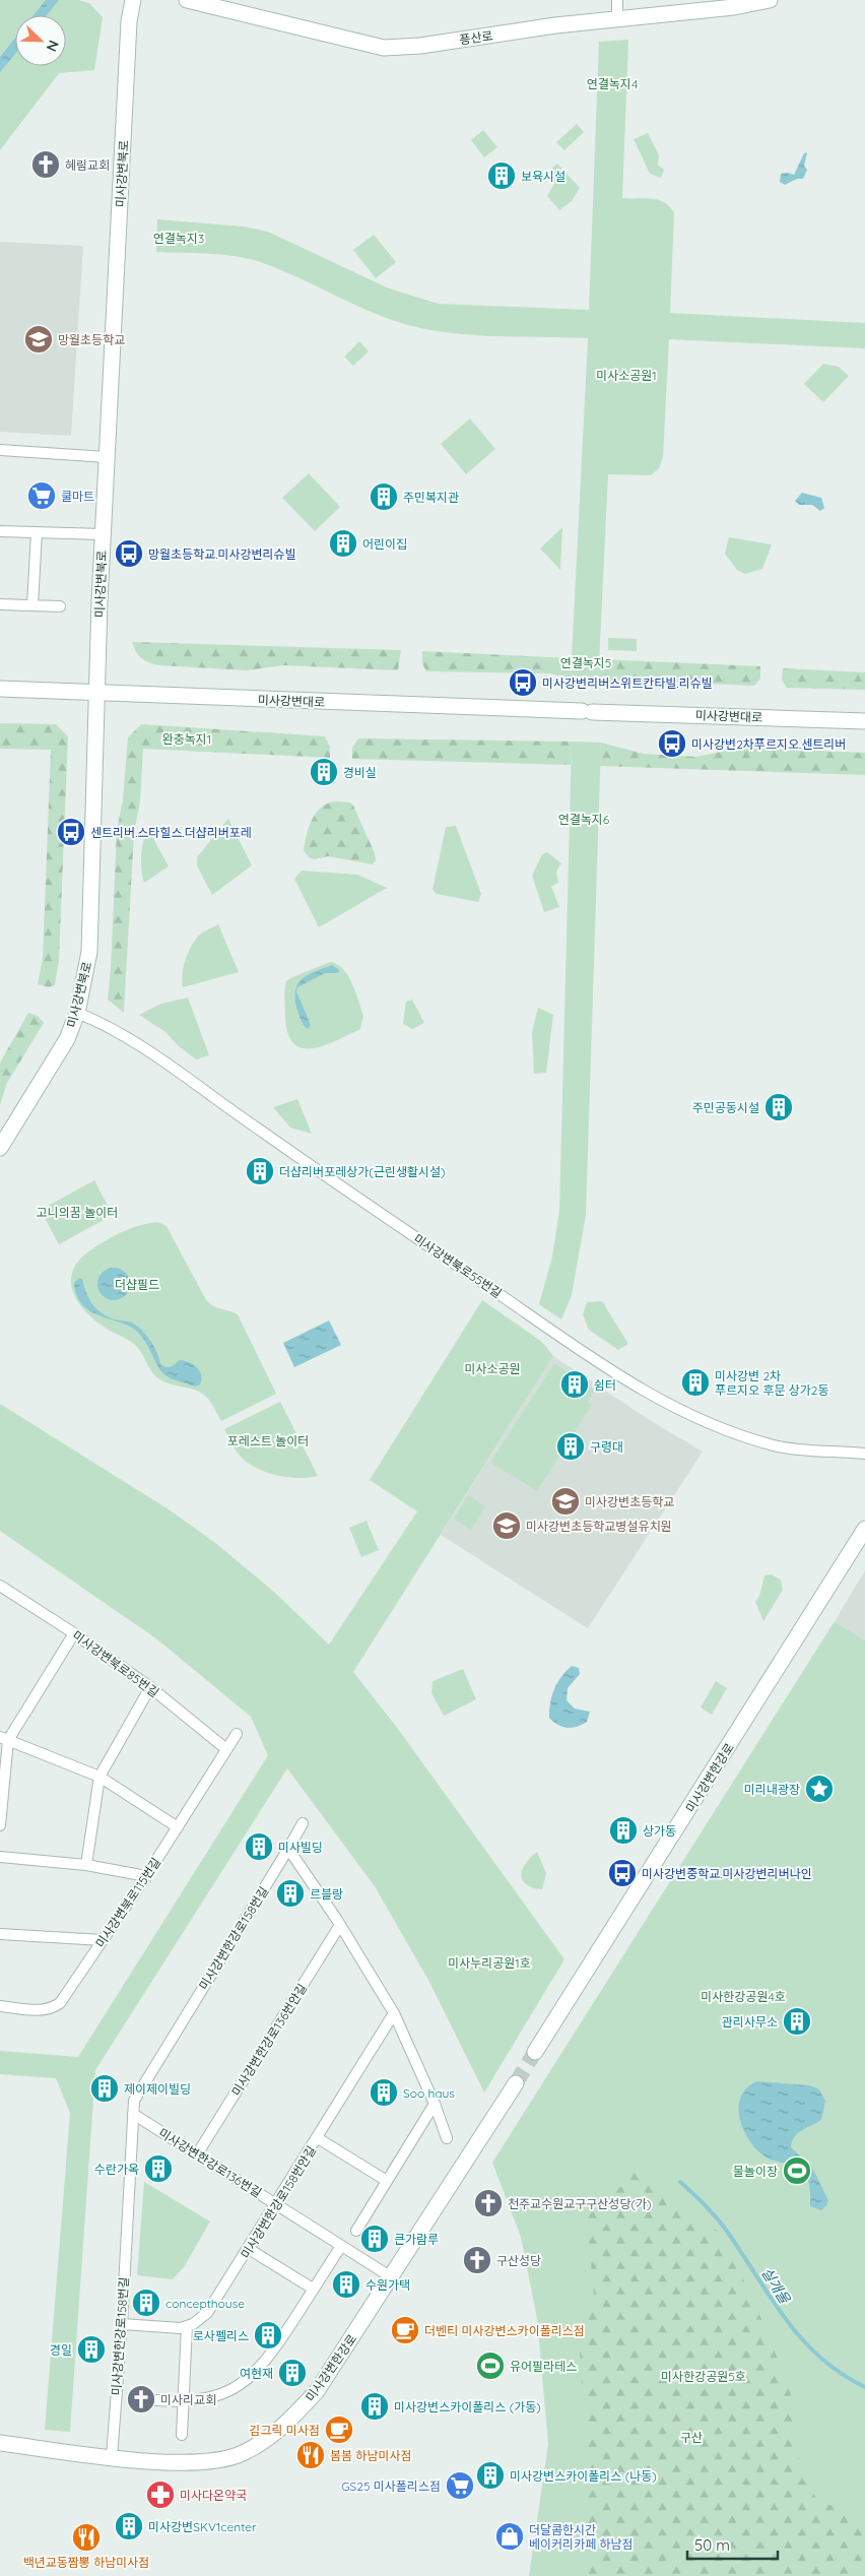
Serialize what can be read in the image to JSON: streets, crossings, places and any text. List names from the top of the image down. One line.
{"streets":{"street":["풍산로","미사강변북로","미사강변대로","미사강변북로55번길","미사강변북로85번길","미사강변한강로","미사강변북로115번길","미사강변한강로158번길","미사강변한강로136번안길","미사강변한강로136번길","미사강변한강로158번안길"]},"crossings":[["미사강변북로","미사강변대로"],["미사강변북로","미사강변북로55번길"],["미사강변북로85번길","미사강변북로115번길"],["미사강변한강로","미사강변한강로158번길"],["미사강변한강로","미사강변한강로136번길"],["미사강변한강로158번길","미사강변한강로136번길"],["미사강변한강로136번안길","미사강변한강로136번길"],["미사강변한강로136번길","미사강변한강로158번안길"]],"water":["실개울"],"parks":["연결녹지4","연결녹지3","미사소공원1","연결녹지5","완충녹지1","연결녹지6","고니의꿈 놀이터","더샵필드","미사소공원","포레스트 놀이터","미사누리공원1호","미사한강공원4호","미사한강공원5호","구산"],"places":{"church":["혜림교회","천주교수원교구구산성당(가)","구산성당","미사리교회"],"building":["보육시설","주민복지관","어린이집","경비실","주민공동시설","더샵리버포레상가(근린생활시설)","미사강변 2차 푸르지오 후문 상가2동","쉼터","구령대","상가동","미사빌딩","르블랑","관리사무소","제이제이빌딩","Soo haus","수란가옥","큰가람루","수원가택","concepthouse","로사펠리스","경일","여현재","미사강변스카이폴리스 (가동)","미사강변스카이폴리스 (나동)","미사강변SKV1center"],"school or university":["망월초등학교","미사강변초등학교","미사강변초등학교병설유치원"],"supermarket":["쿨마트","GS25 미사폴리스점"],"bus stop":["망월초등학교.미사강변리슈빌","미사강변리버스위트칸타빌.리슈빌","미사강변2차푸르지오.센트리버","센트리버.스타힐스.더샵리버포레","미사강변중학교.미사강변리버나인"],"place":["미리내광장"],"sports":["물놀이장","유어필라테스"],"cafe":["더벤티 미사강변스카이폴리스점","김그릭 미사점"],"restaurant":["봄봄 하남미사점","백년교동짬뽕 하남미사점"],"pharmacy":["미사다온약국"],"shop":["더달콤한시간 베이커리카페 하남점"]},"scale_bar":"50 m","north":"bottom right"}
